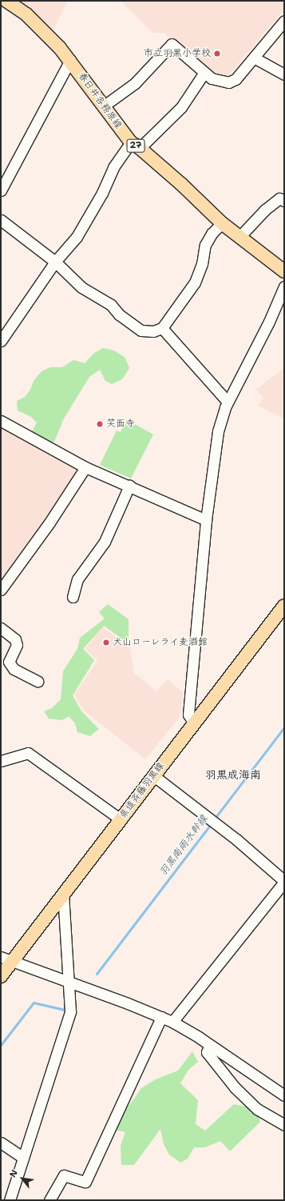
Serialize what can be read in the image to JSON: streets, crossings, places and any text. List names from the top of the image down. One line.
{"streets":{"main road":["春日井各務原線","27","県道斉藤羽黒線"]},"districts":["羽黒成海南"],"water":["羽黒南雨水幹線"],"places":["市立羽黒小学校","笑面寺","犬山ローレライ麦酒館"],"north":"top left"}
